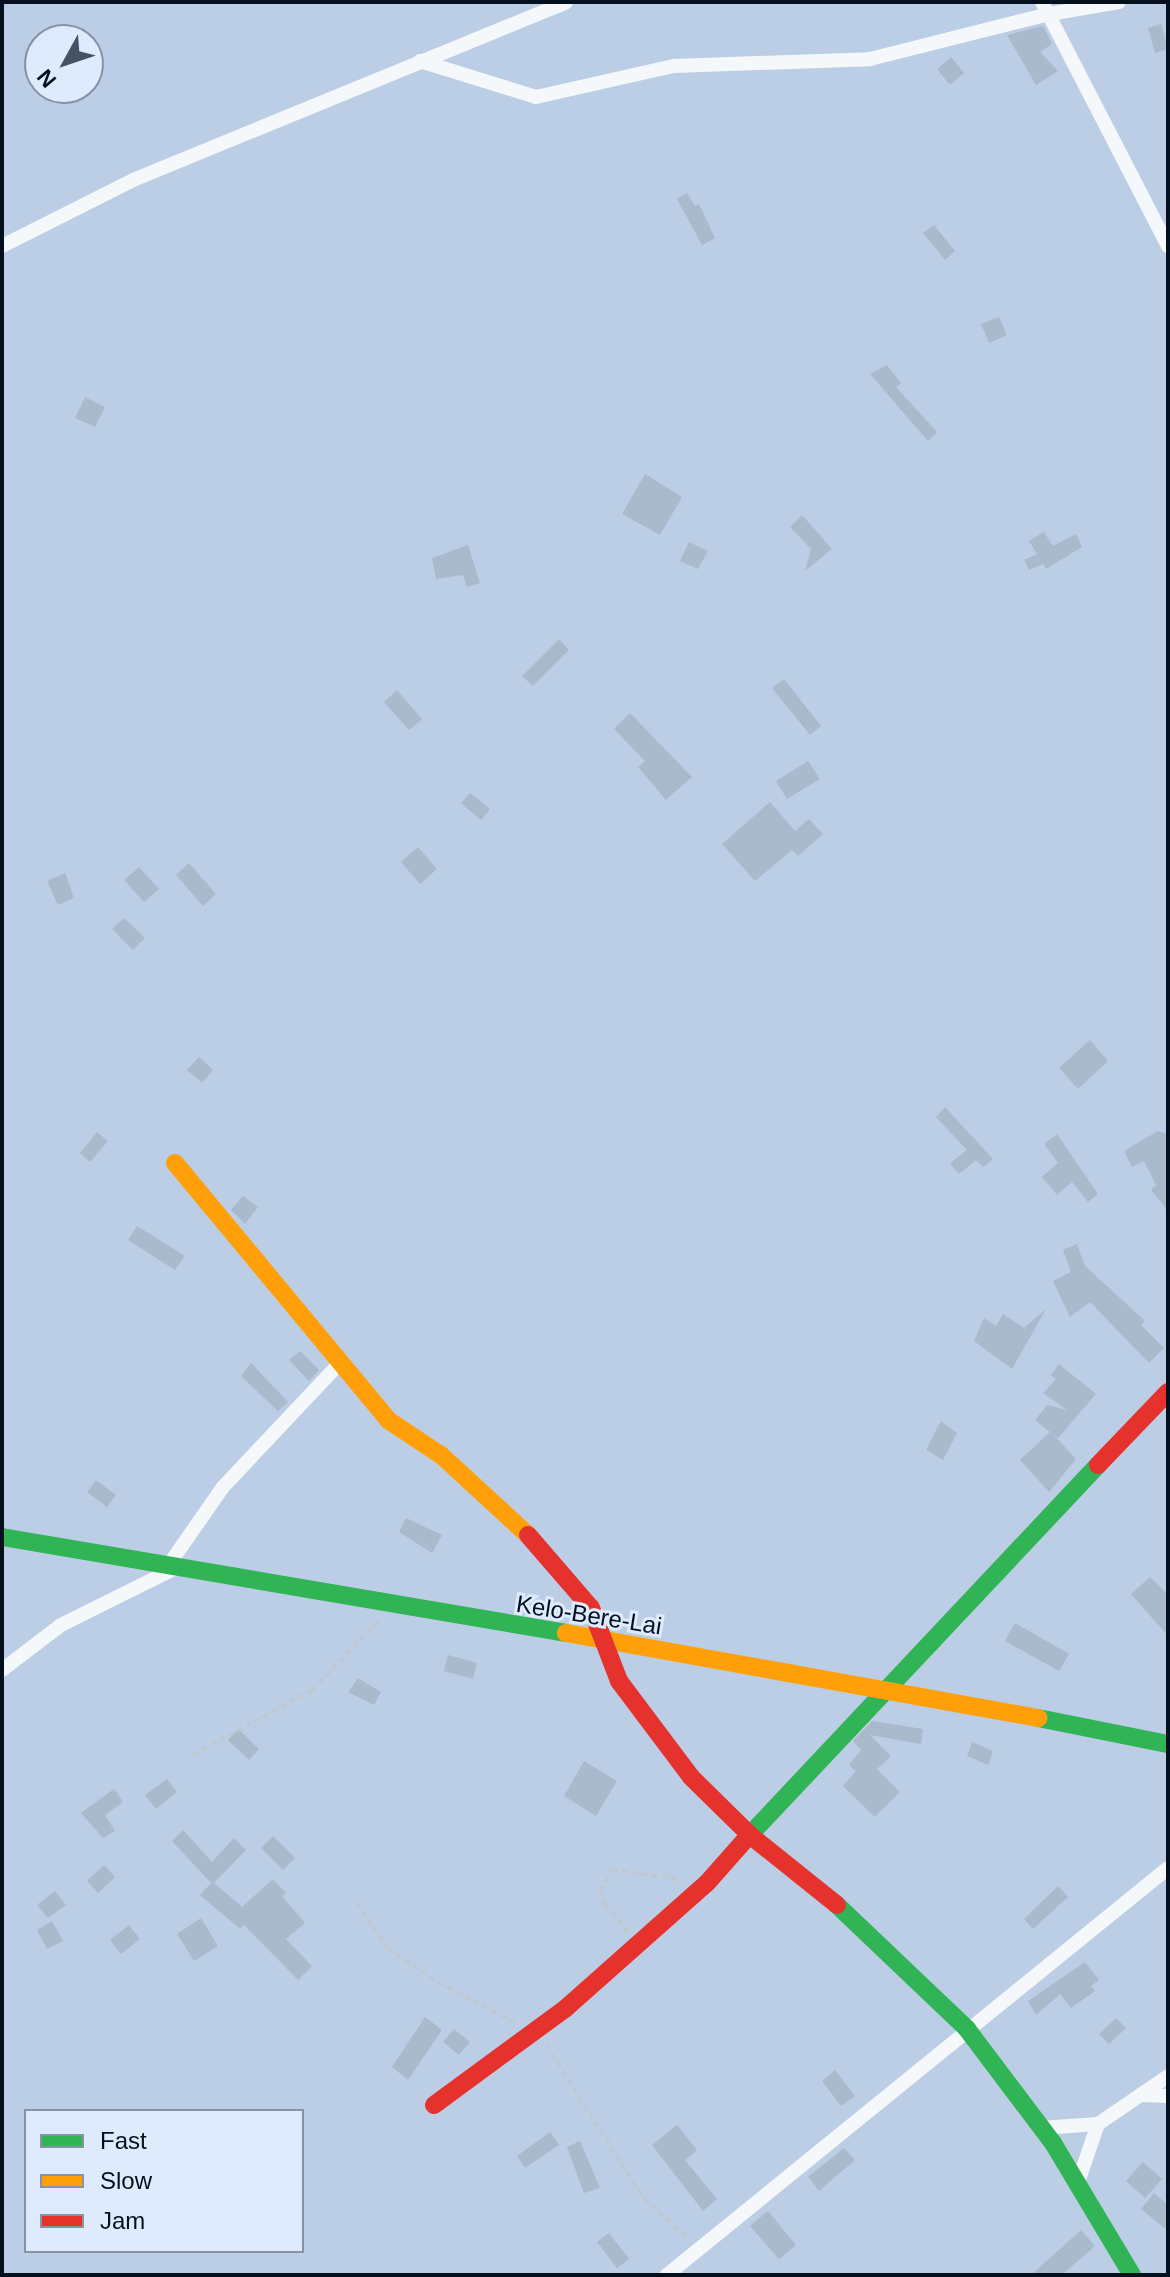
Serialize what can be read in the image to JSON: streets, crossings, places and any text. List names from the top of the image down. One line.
{"streets":{"street":["Kelo-Bere-Lai"]},"legend":["Fast","Slow","Jam"],"north":"bottom left"}
